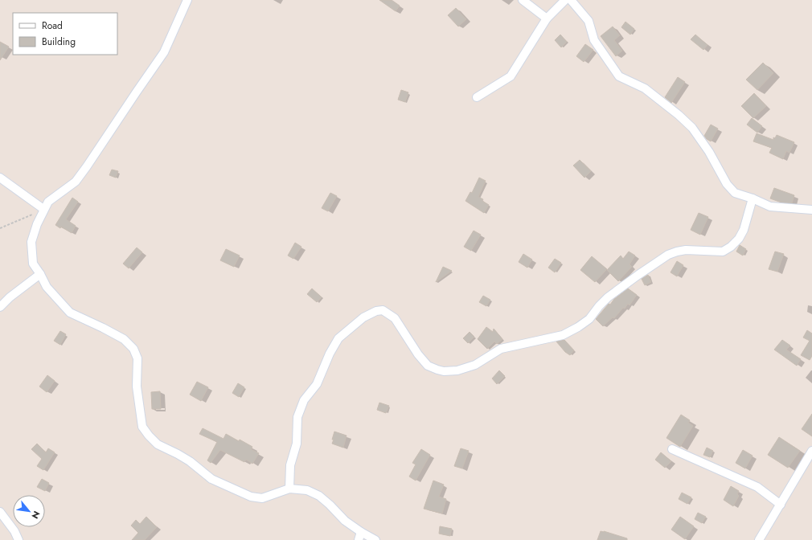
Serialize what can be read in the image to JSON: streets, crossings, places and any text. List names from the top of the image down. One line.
{"legend":["Road","Building"],"north":"bottom right"}
